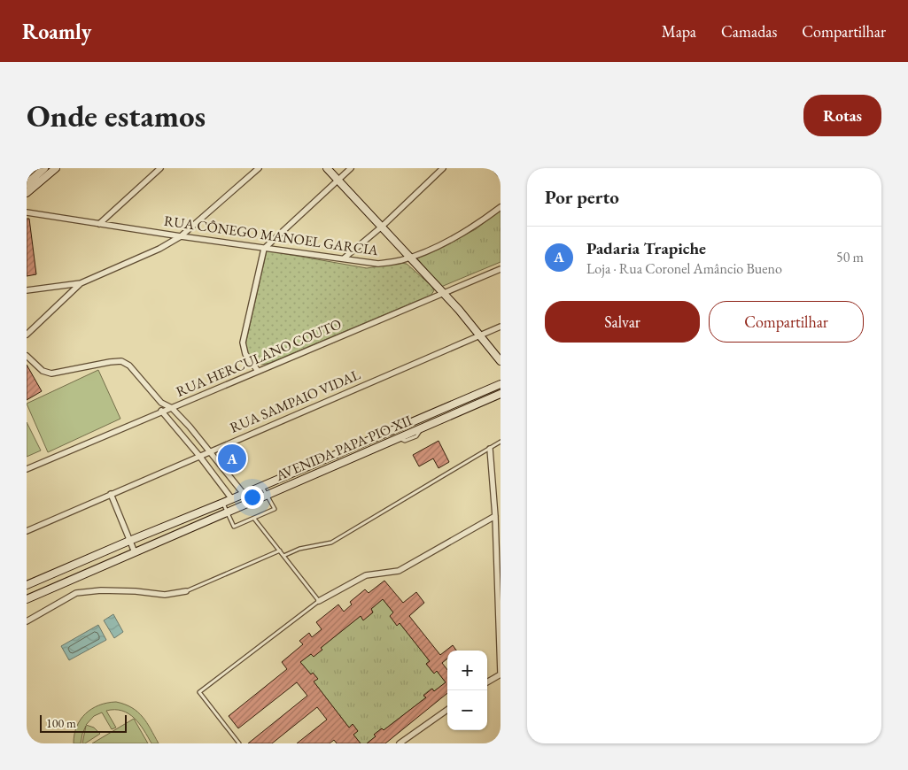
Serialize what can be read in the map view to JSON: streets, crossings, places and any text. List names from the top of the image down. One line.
{"streets":{"street":["RUA CÔNEGO MANOEL GARCIA","RUA HERCULANO COUTO","RUA SAMPAIO VIDAL","AVENIDA PAPA PIO XII"]},"scale_bar":"100 m","page":{"header":"Roamly","nav":["Mapa","Camadas","Compartilhar"],"buttons":["Rotas",["Salvar","Compartilhar"]],"title":"Onde estamos","heading":"Por perto","list":[{"mark":"A","name":"Padaria Trapiche","note":"Loja · Rua Coronel Amâncio Bueno","value":"50 m"}],"pins":"A","map_buttons":["+","−"],"scale":"100 m"}}
